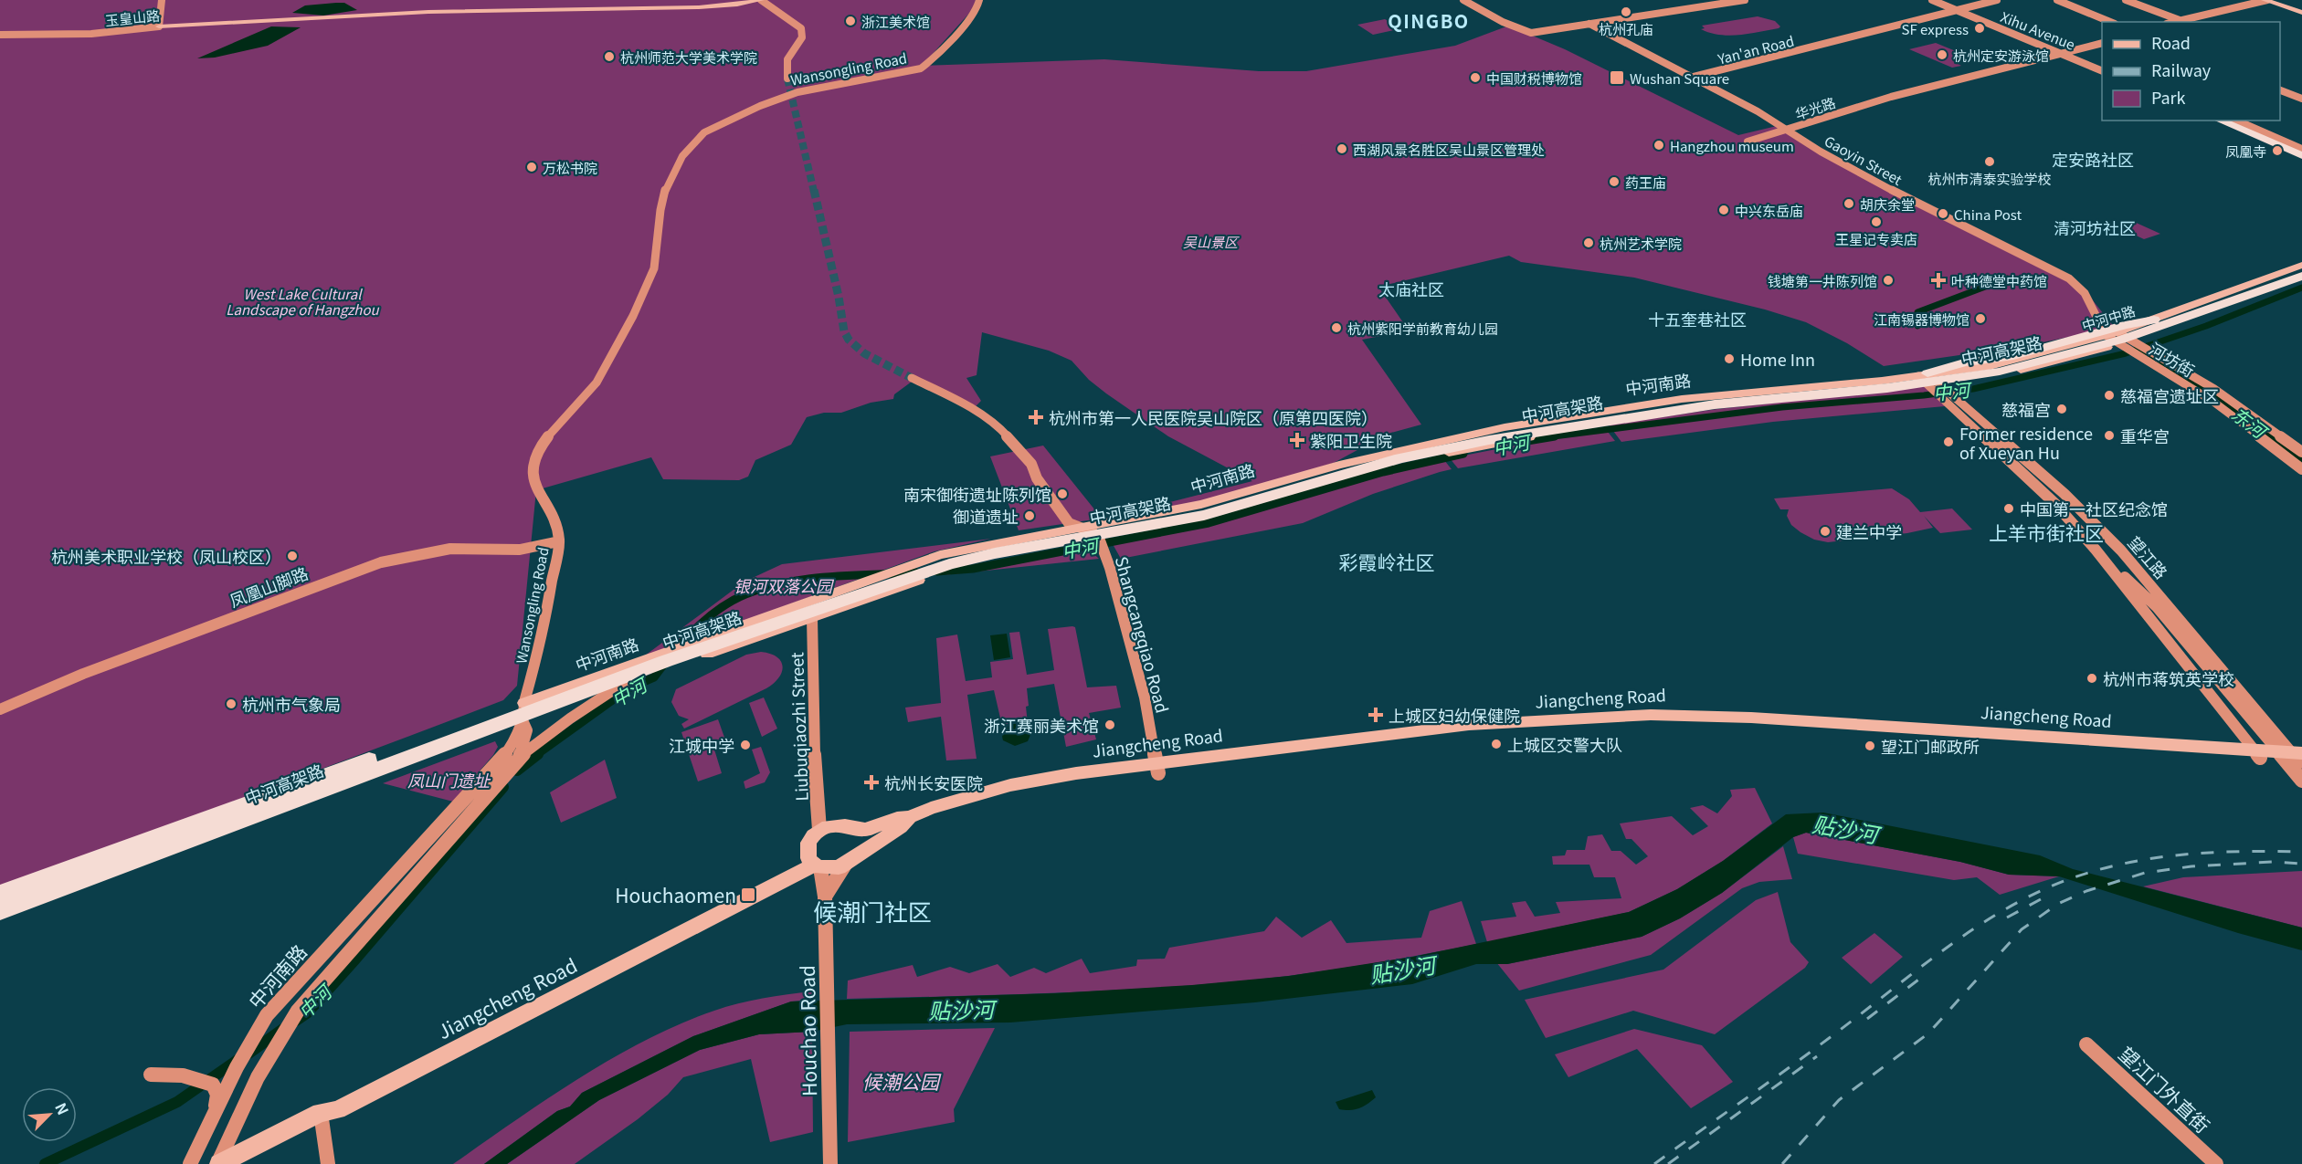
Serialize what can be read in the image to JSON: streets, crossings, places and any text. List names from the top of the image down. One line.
{"streets":{"highway":["中河高架路"],"main road":["玉皇山路","中河中路","中河南路","Jiangcheng Road"],"street":["Xihu Avenue","Yan'an Road","Wansongling Road","华光路","Gaoyin Street","河坊街","望江路","凤凰山脚路","Shangcangqiao Road","Liubuqiaozhi Street","Houchao Road","望江门外直街"]},"crossings":[["Xihu Avenue","Yan'an Road"],["Xihu Avenue","华光路"],["Yan'an Road","Gaoyin Street"],["Wansongling Road","中河南路"],["Wansongling Road","凤凰山脚路"],["华光路","Gaoyin Street"],["Gaoyin Street","中河中路"],["Gaoyin Street","河坊街"],["中河中路","中河高架路"],["中河中路","河坊街"],["中河中路","中河南路"],["中河中路","望江路"],["中河南路","望江路"],["中河南路","Shangcangqiao Road"],["中河南路","Jiangcheng Road"],["中河南路","Liubuqiaozhi Street"],["望江路","Jiangcheng Road"],["Shangcangqiao Road","Jiangcheng Road"],["Jiangcheng Road","Liubuqiaozhi Street"],["Jiangcheng Road","Houchao Road"],["Liubuqiaozhi Street","Houchao Road"]],"districts":["QINGBO","定安路社区","清河坊社区","太庙社区","十五奎巷社区","上羊市街社区","彩霞岭社区","候潮门社区"],"water":["中河","东河","贴沙河"],"parks":["吴山景区","West Lake Cultural Landscape of Hangzhou","银河双落公园","凤山门遗址","候潮公园"],"places":{"other":["杭州孔庙","浙江美术馆","SF express","杭州定安游泳馆","杭州师范大学美术学院","中国财税博物馆","Hangzhou museum","西湖风景名胜区吴山景区管理处","凤凰寺","杭州市清泰实验学校","万松书院","药王庙","胡庆余堂","中兴东岳庙","China Post","王星记专卖店","杭州艺术学院","钱塘第一井陈列馆","江南锡器博物馆","杭州紫阳学前教育幼儿园","Home Inn","慈福宫遗址区","慈福宫","重华宫","Former residence of Xueyan Hu","南宋御街遗址陈列馆","中国第一社区纪念馆","御道遗址","建兰中学","杭州美术职业学校（凤山校区）","杭州市蒋筑英学校","杭州市气象局","浙江赛丽美术馆","上城区交警大队","江城中学","望江门邮政所"],"transit":["Wushan Square","Houchaomen"],"health":["叶种德堂中药馆","杭州市第一人民医院吴山院区（原第四医院）","紫阳卫生院","上城区妇幼保健院","杭州长安医院"]},"legend":["Road","Railway","Park"],"north":"top right"}
